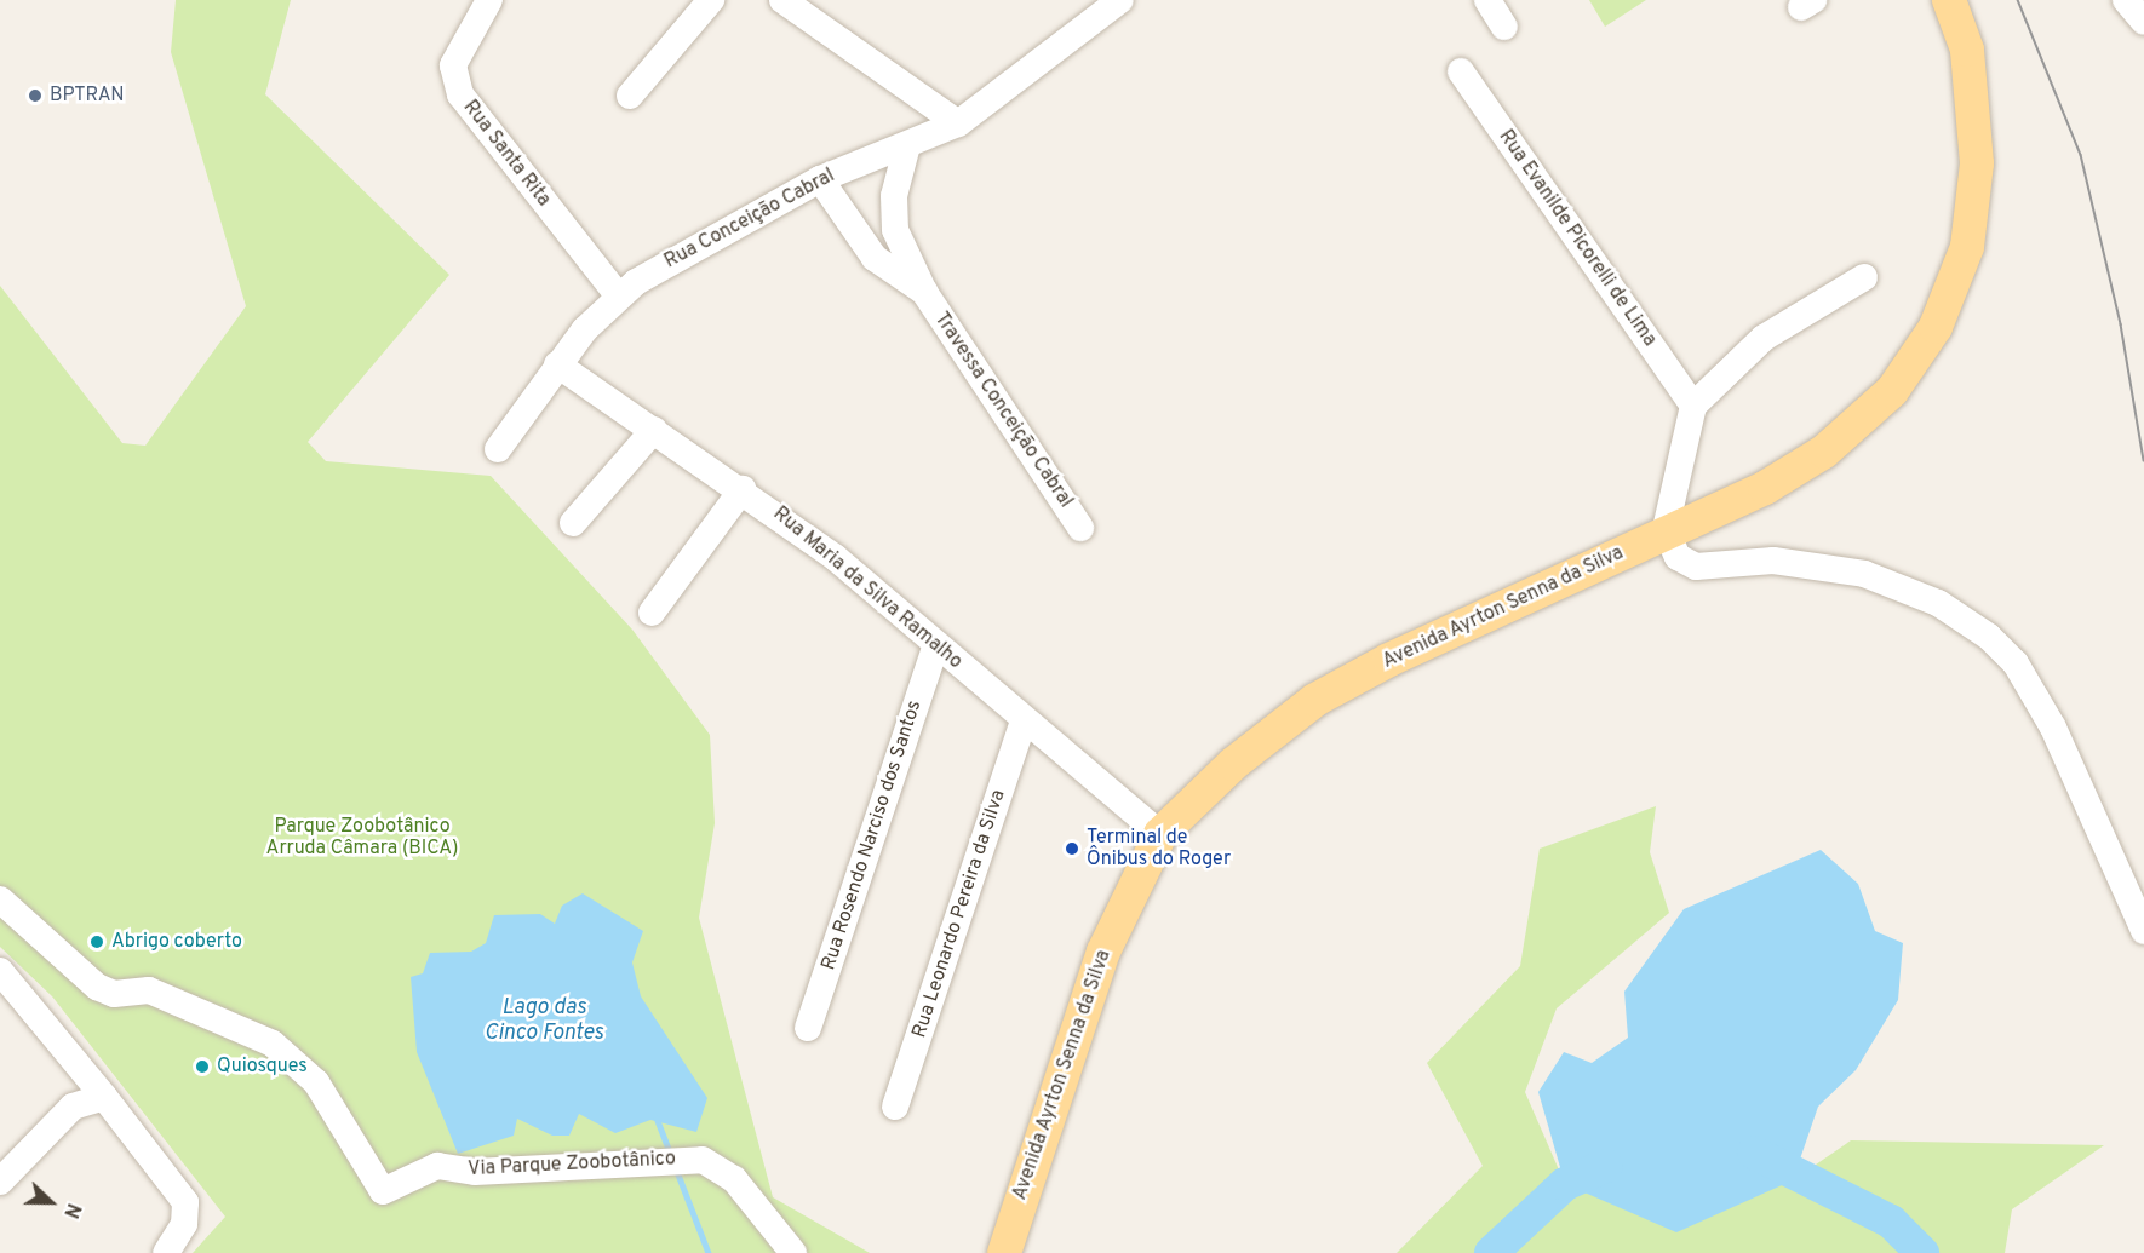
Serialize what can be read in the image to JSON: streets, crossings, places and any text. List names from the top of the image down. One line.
{"streets":{"main road":["Avenida Ayrton Senna da Silva"],"street":["Rua Santa Rita","Rua Conceição Cabral","Rua Evanilde Picorelli de Lima","Travessa Conceição Cabral","Rua Maria da Silva Ramalho","Rua Rosendo Narciso dos Santos","Rua Leonardo Pereira da Silva","Via Parque Zoobotânico"]},"crossings":[["Rua Santa Rita","Rua Conceição Cabral"],["Rua Conceição Cabral","Travessa Conceição Cabral"],["Rua Conceição Cabral","Rua Maria da Silva Ramalho"],["Rua Maria da Silva Ramalho","Avenida Ayrton Senna da Silva"],["Rua Maria da Silva Ramalho","Rua Rosendo Narciso dos Santos"],["Rua Maria da Silva Ramalho","Rua Leonardo Pereira da Silva"]],"water":["Lago das Cinco Fontes"],"parks":["Parque Zoobotânico Arruda Câmara (BICA)"],"places":["BPTRAN","Terminal de Ônibus do Roger","Abrigo coberto","Quiosques"],"north":"right"}
